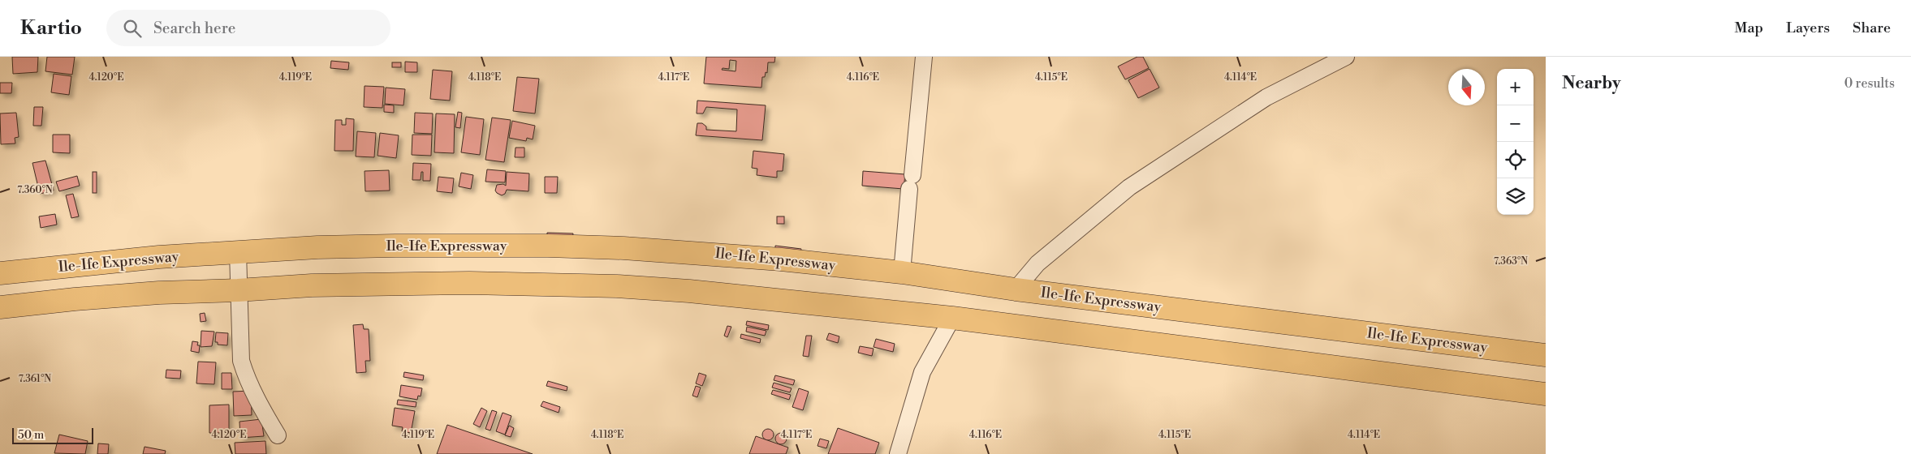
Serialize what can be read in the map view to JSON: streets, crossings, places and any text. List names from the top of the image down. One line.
{"streets":{"highway":["Ile-Ife Expressway"]},"scale_bar":"50 m","north":"bottom","page":{"header":"Kartio","search":"Search here","nav":["Map","Layers","Share"],"heading":["Nearby","0 results"],"map_buttons":["+","−"],"scale":"50 m"},"coordinates":["4.120°E","4.119°E","4.118°E","4.117°E","4.116°E","4.115°E","4.114°E","7.360°N","7.363°N","7.361°N"]}
